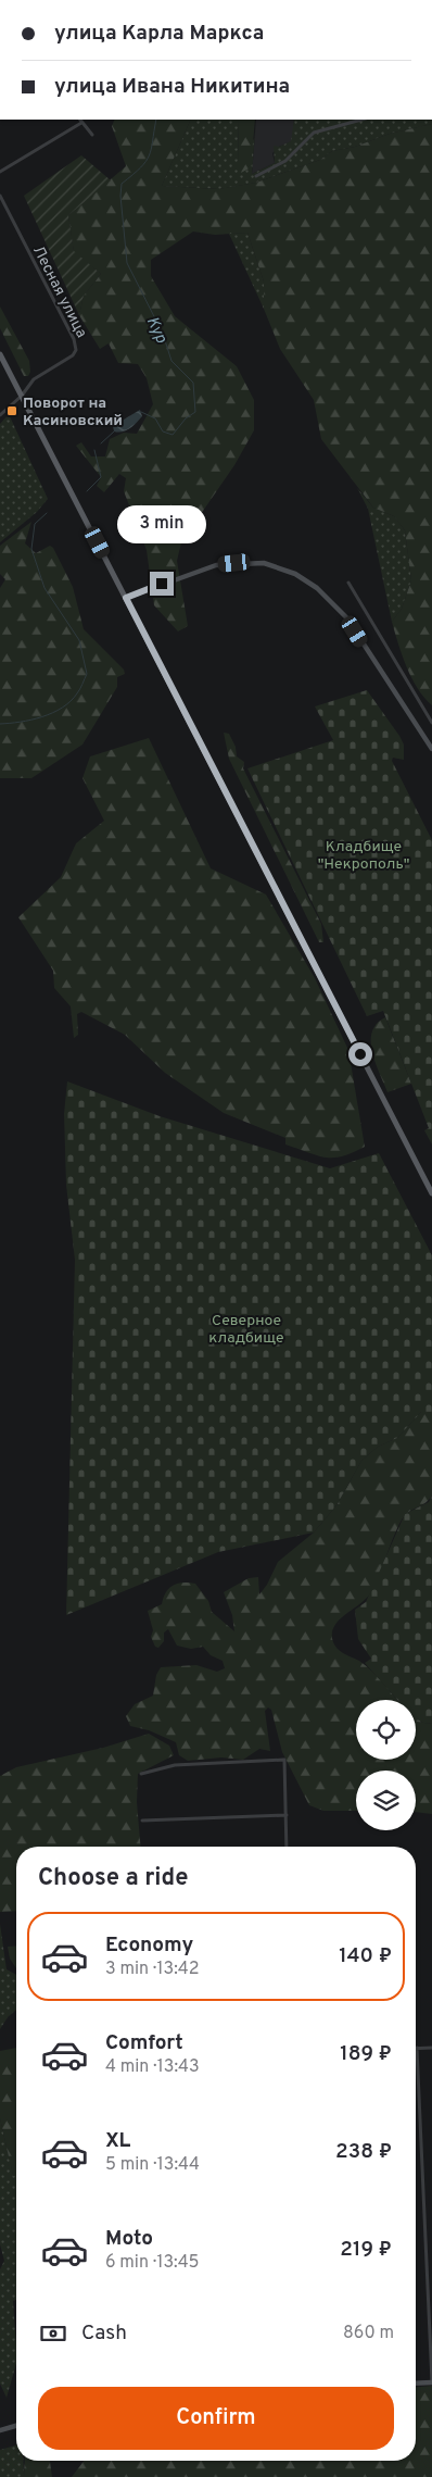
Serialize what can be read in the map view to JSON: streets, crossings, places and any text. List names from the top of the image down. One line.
{"streets":{"street":["Лесная улица"]},"water":["Кур"],"parks":["Кладбище \"Некрополь\"","Северное кладбище"],"places":{"transit":["Поворот на Касиновский"]},"page":{"banner":["улица Карла Маркса","улица Ивана Никитина"],"bubble":"3 min","heading":"Choose a ride","list":[{"name":"Economy","note":"3 min · 13:42","value":"140 ₽"},{"name":"Comfort","note":"4 min · 13:43","value":"189 ₽"},{"name":"XL","note":"5 min · 13:44","value":"238 ₽"},{"name":"Moto","note":"6 min · 13:45","value":"219 ₽"}],"pay":["Cash","860 m"],"buttons":"Confirm"}}
